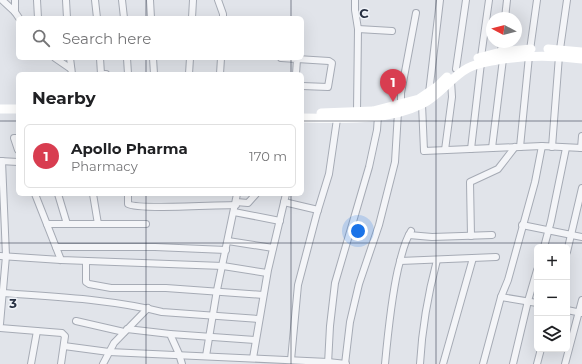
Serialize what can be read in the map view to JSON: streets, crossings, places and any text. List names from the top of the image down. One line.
{"north":"left","page":{"search":"Search here","pins":"1","heading":"Nearby","list":[{"mark":"1","name":"Apollo Pharma","note":"Pharmacy","value":"170 m"}],"map_buttons":["+","−"]},"grid":{"columns":["C"],"rows":["3"]}}
